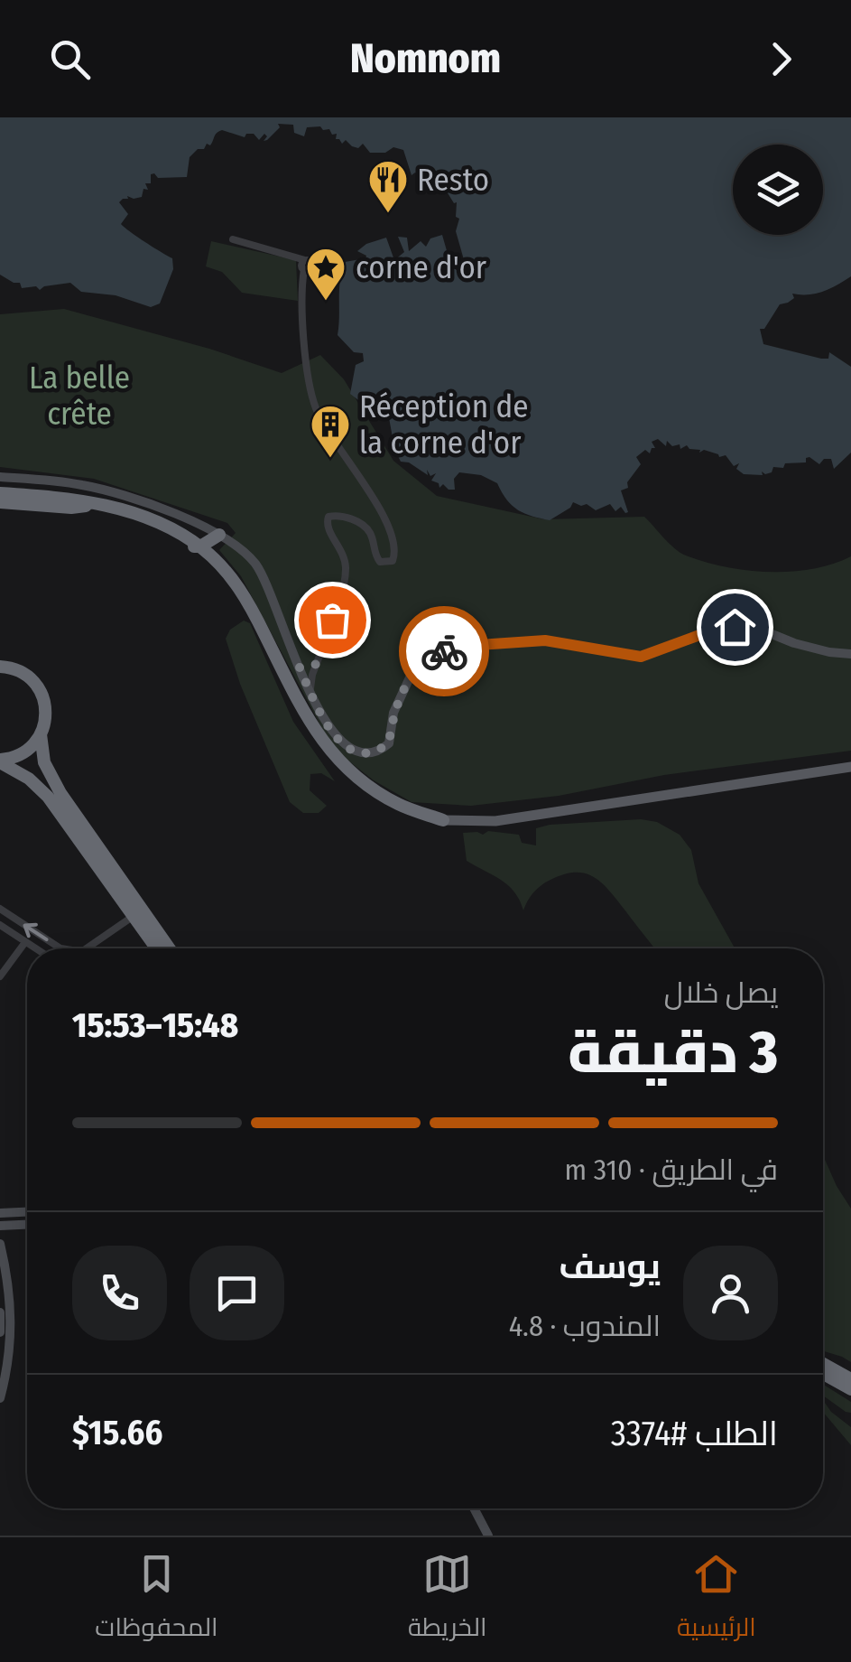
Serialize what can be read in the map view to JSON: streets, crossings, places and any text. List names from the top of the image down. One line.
{"parks":["La belle crête"],"places":{"restaurant":["Resto"],"place":["corne d'or"],"building":["Réception de la corne d'or"]},"page":{"header":"Nomnom","heading":["3 دقيقة","يصل خلال","15:48–15:53"],"panel":["يوسف","المندوب · 4.8","الطلب #3374","$15.66"],"bar":"في الطريق · 310 m","tabs":["الرئيسية","الخريطة","المحفوظات"]}}
